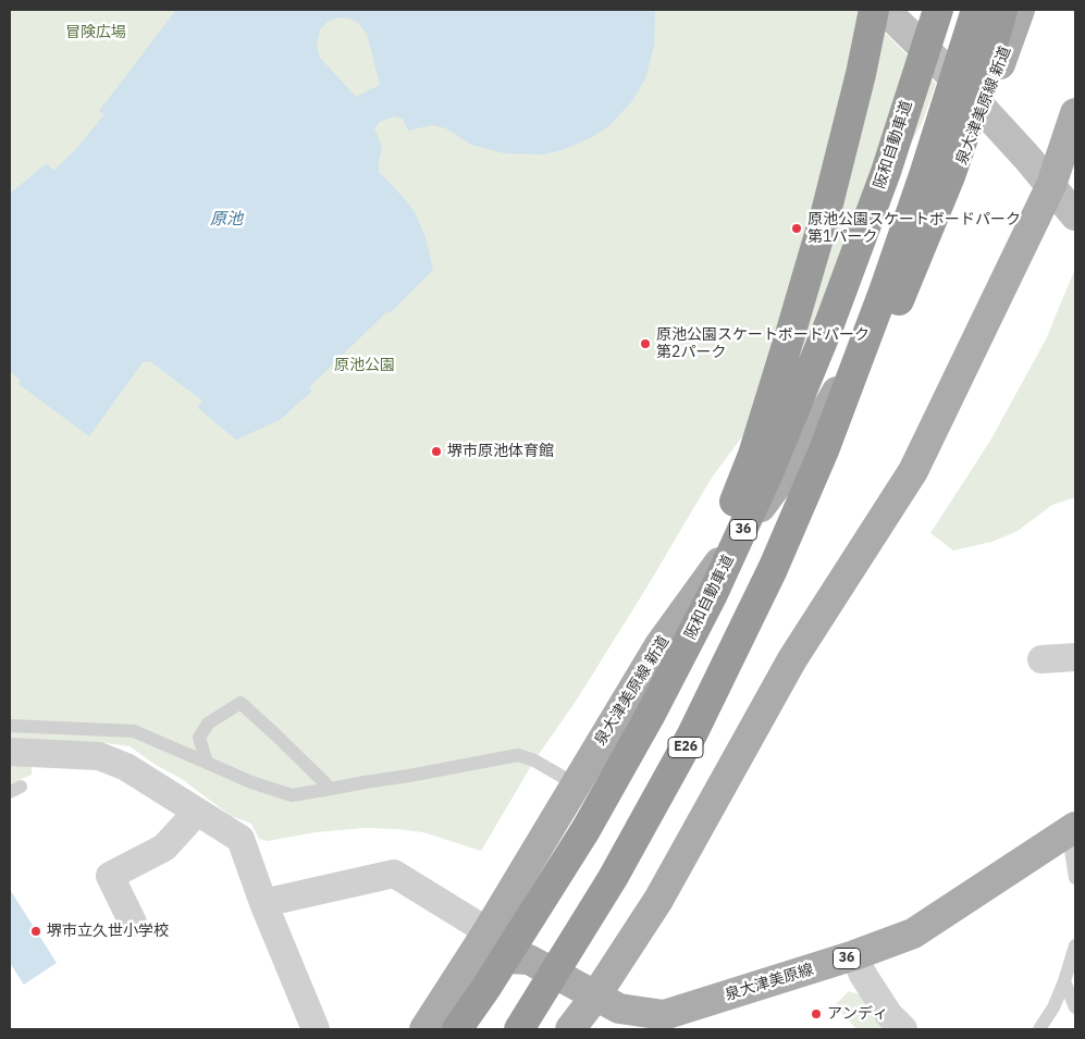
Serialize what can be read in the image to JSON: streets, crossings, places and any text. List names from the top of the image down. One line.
{"streets":{"highway":["阪和自動車道","E26"],"main road":["泉大津美原線 新道","36","泉大津美原線"]},"water":["原池"],"parks":["冒険広場","原池公園"],"places":["原池公園スケートボードパーク 第1パーク","原池公園スケートボードパーク 第2パーク","堺市原池体育館","堺市立久世小学校","アンディ"]}
